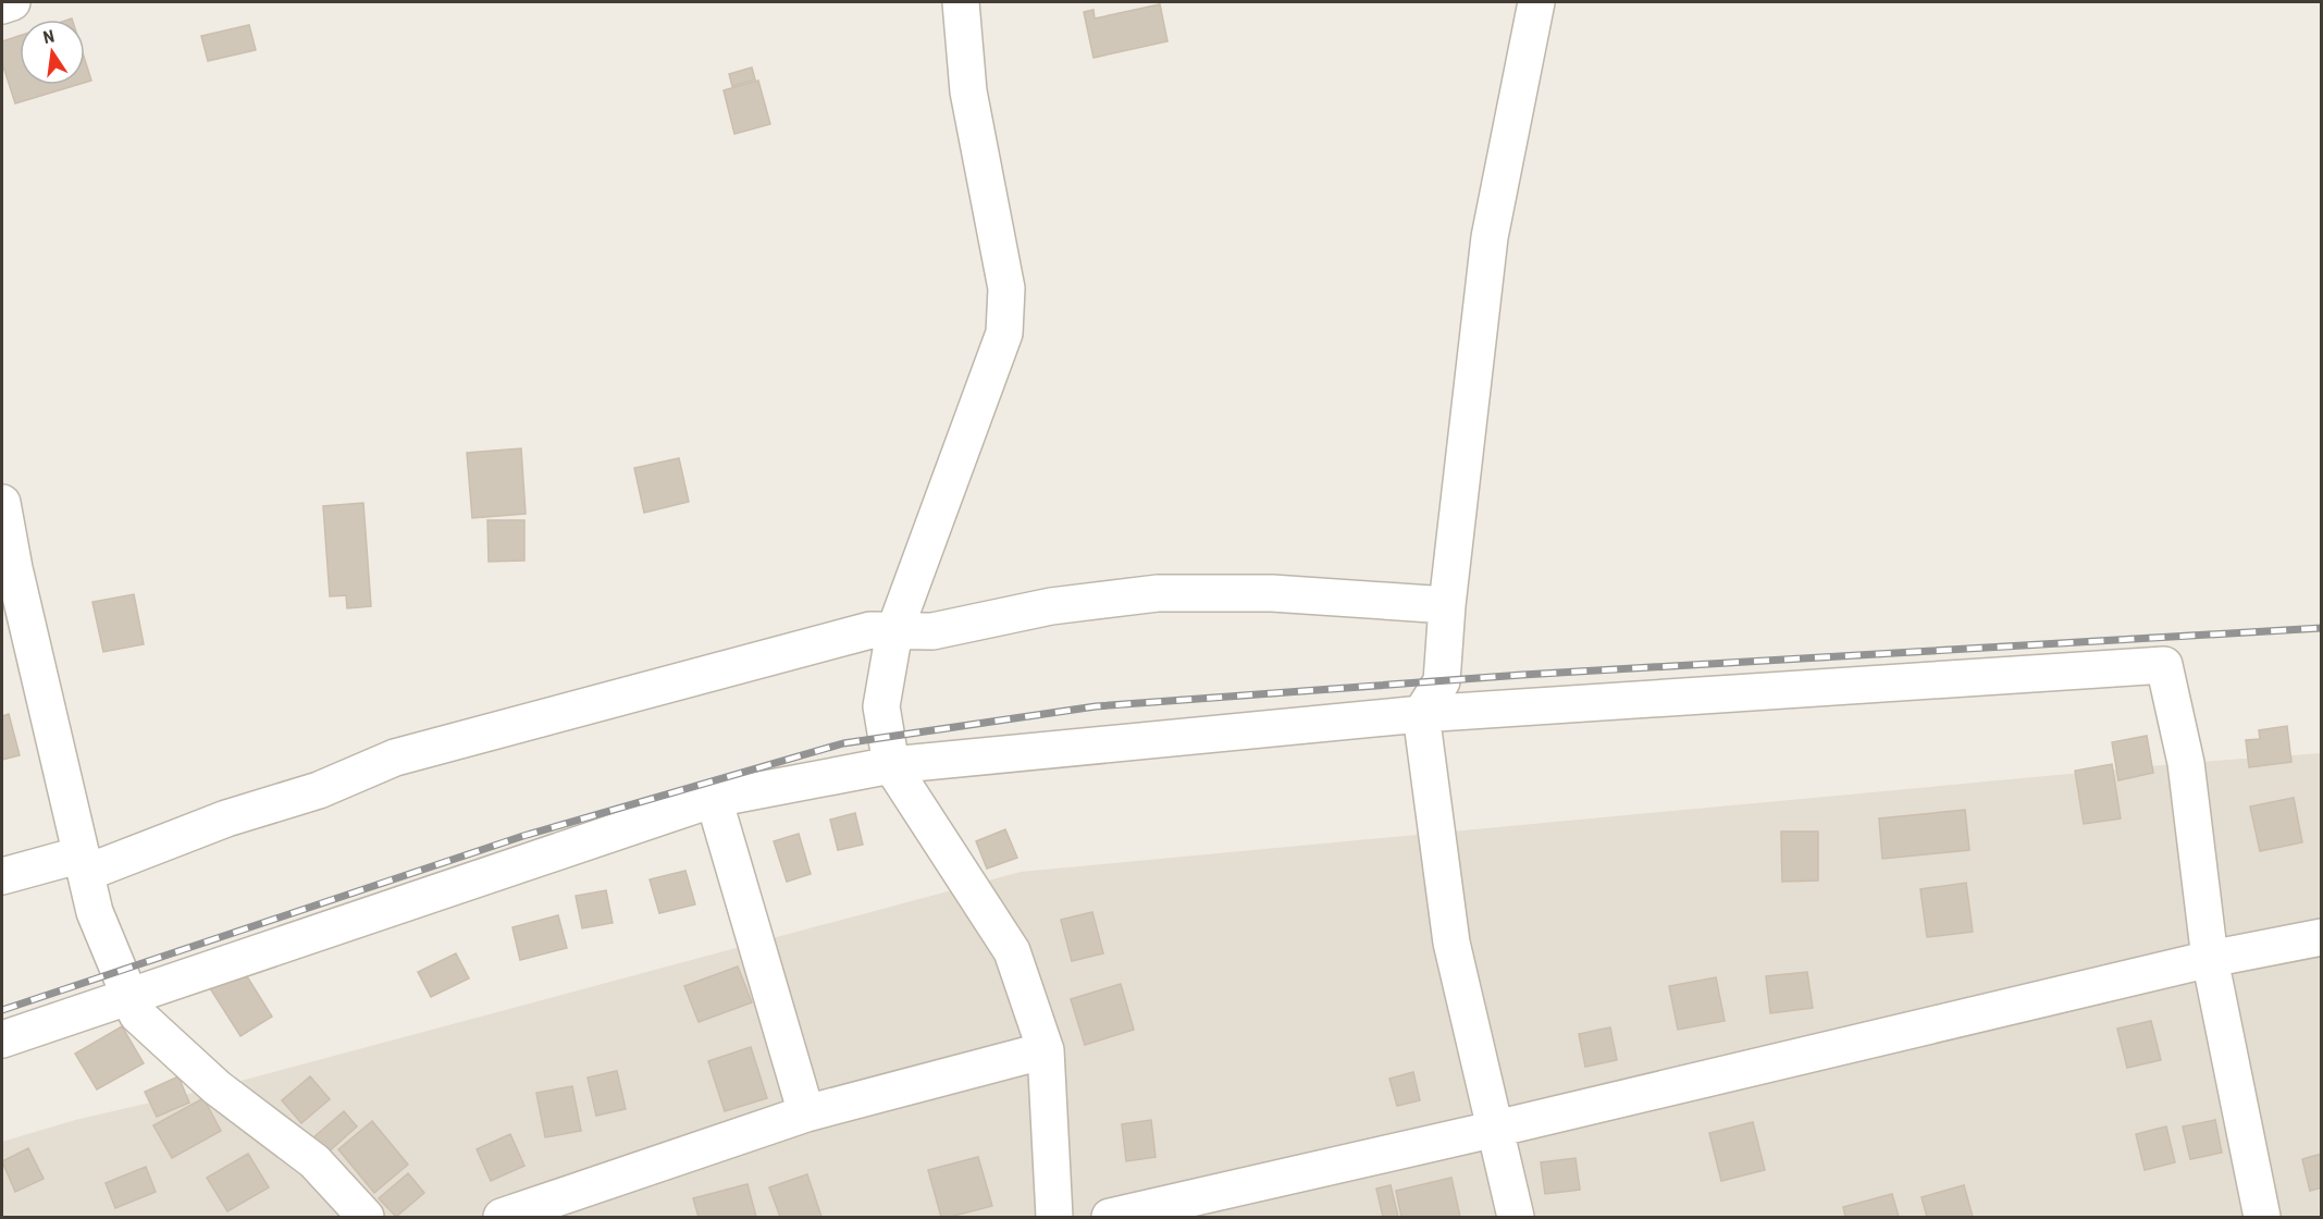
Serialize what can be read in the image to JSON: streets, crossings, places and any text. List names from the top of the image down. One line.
{"north":"top"}
